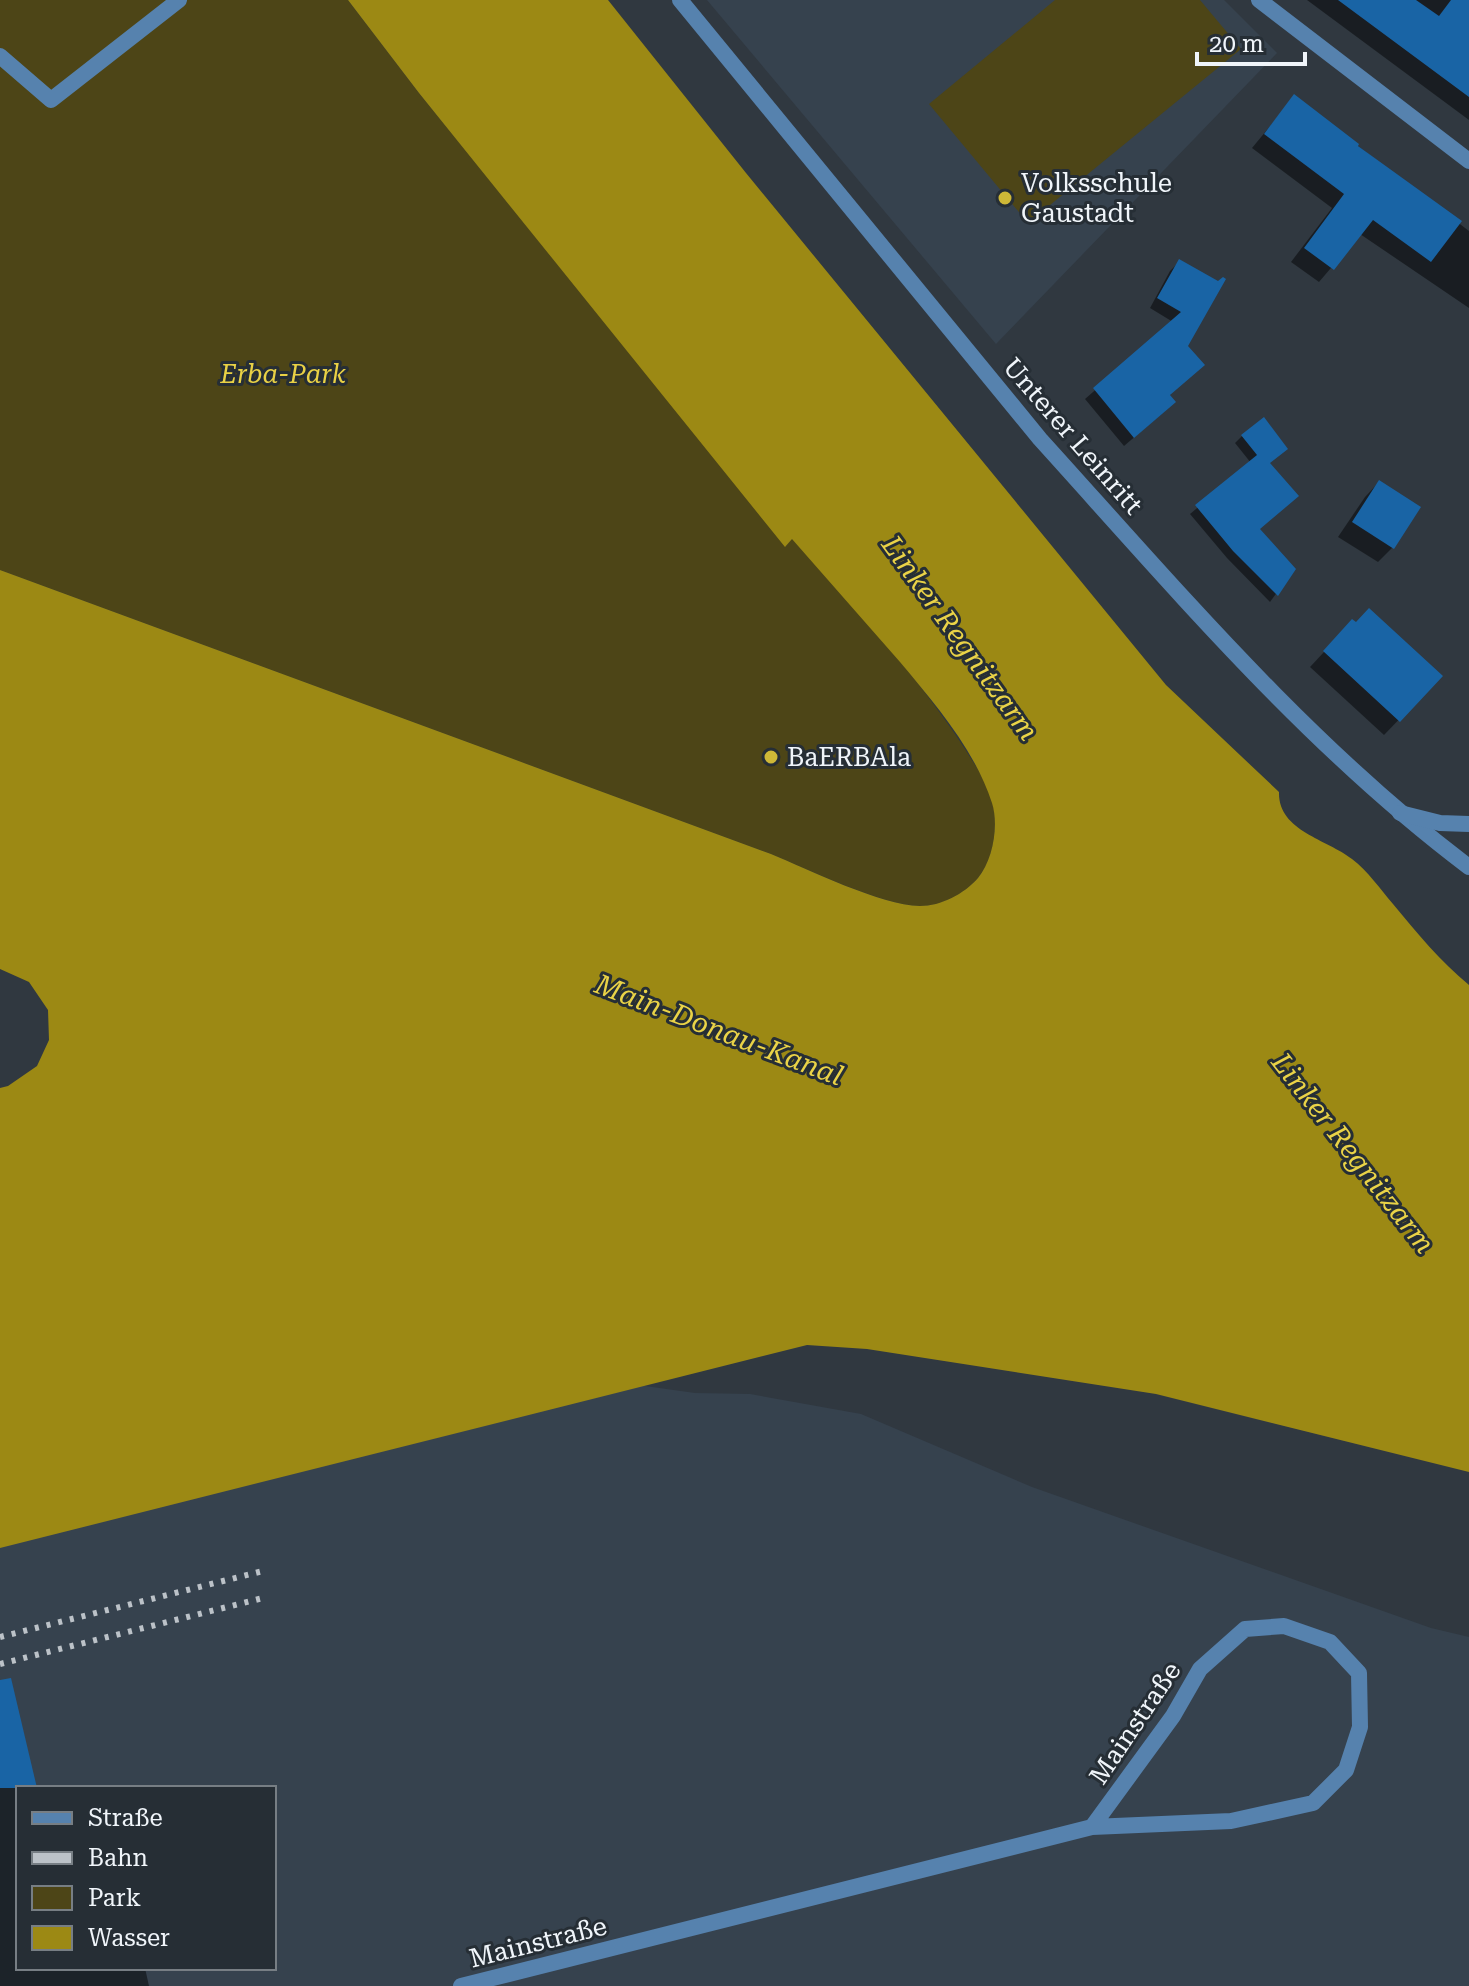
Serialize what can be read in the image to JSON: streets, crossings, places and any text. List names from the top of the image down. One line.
{"streets":{"street":["Unterer Leinritt","Mainstraße"]},"water":["Linker Regnitzarm","Main-Donau-Kanal"],"parks":["Erba-Park"],"places":["Volksschule Gaustadt","BaERBAla"],"legend":["Straße","Bahn","Park","Wasser"],"scale_bar":"20 m"}
